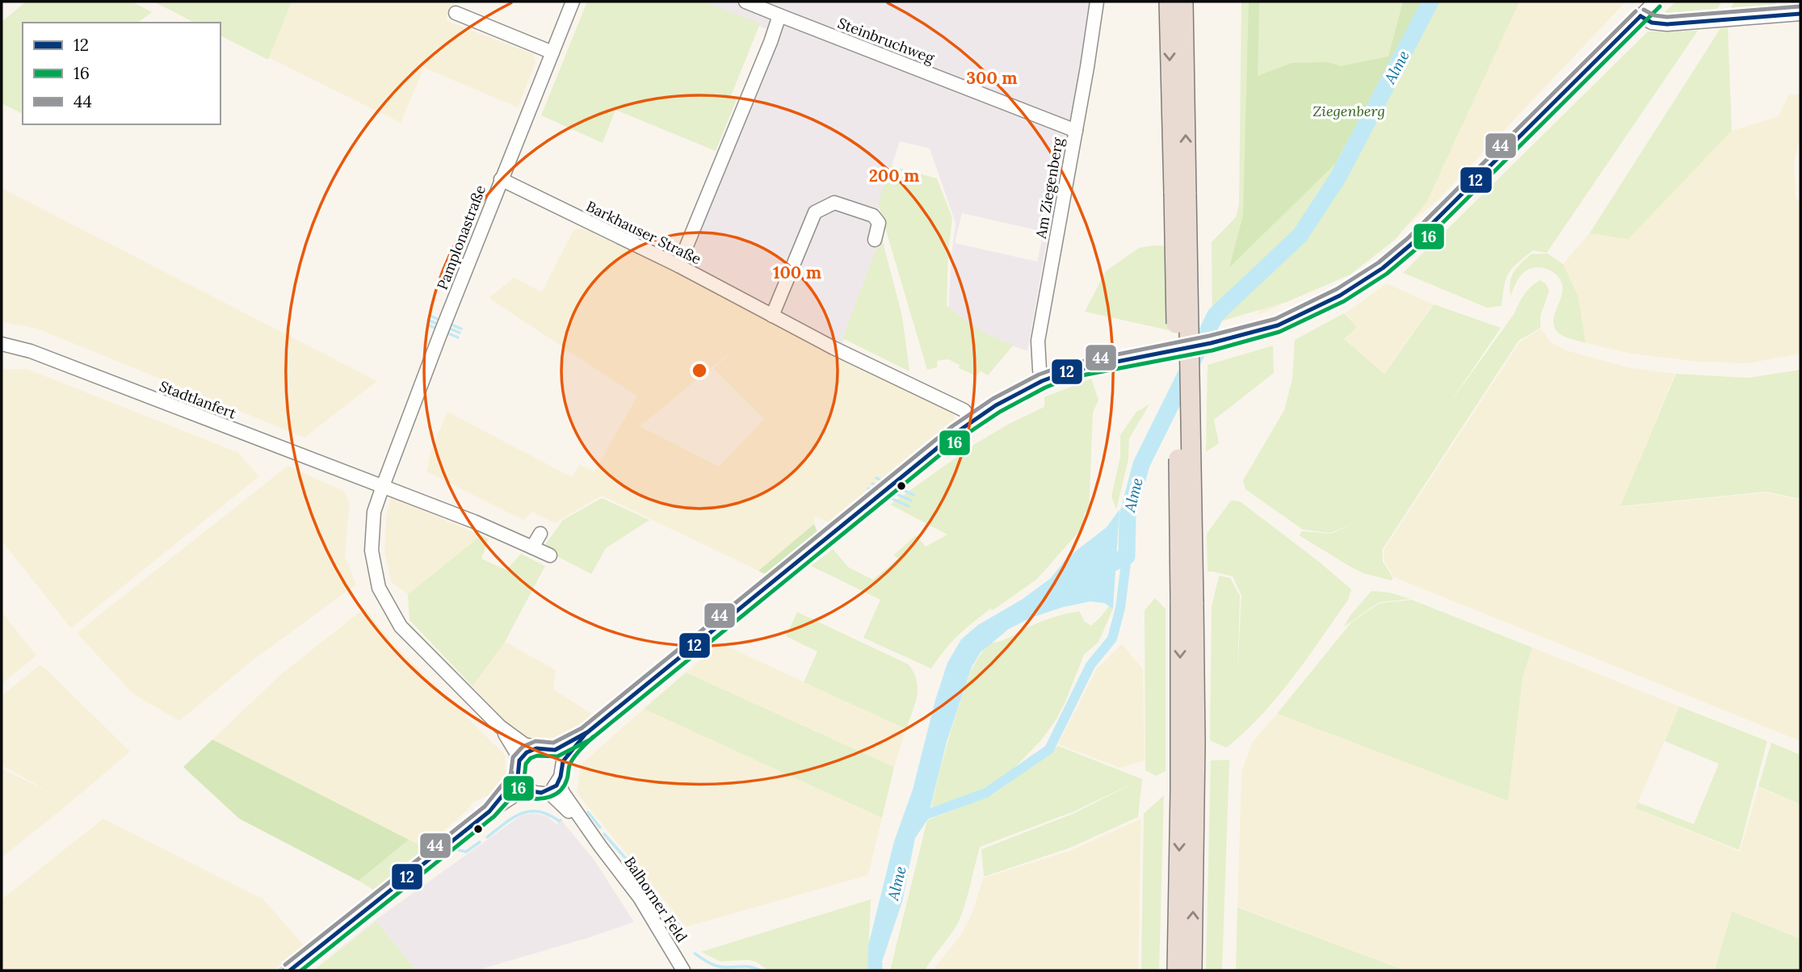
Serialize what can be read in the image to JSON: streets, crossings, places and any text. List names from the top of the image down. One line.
{"streets":{"street":["Steinbruchweg","Am Ziegenberg","Barkhauser Straße","Pamplonastraße","Stadtlanfert","Balhorner Feld"]},"crossings":[["Steinbruchweg","Am Ziegenberg"],["Barkhauser Straße","Pamplonastraße"],["Pamplonastraße","Stadtlanfert"]],"water":["Alme"],"parks":["Ziegenberg"],"lines":["transit line 16","transit line 44","transit line 12"],"legend":["12","16","44"],"rings":["300 m","200 m","100 m"]}
